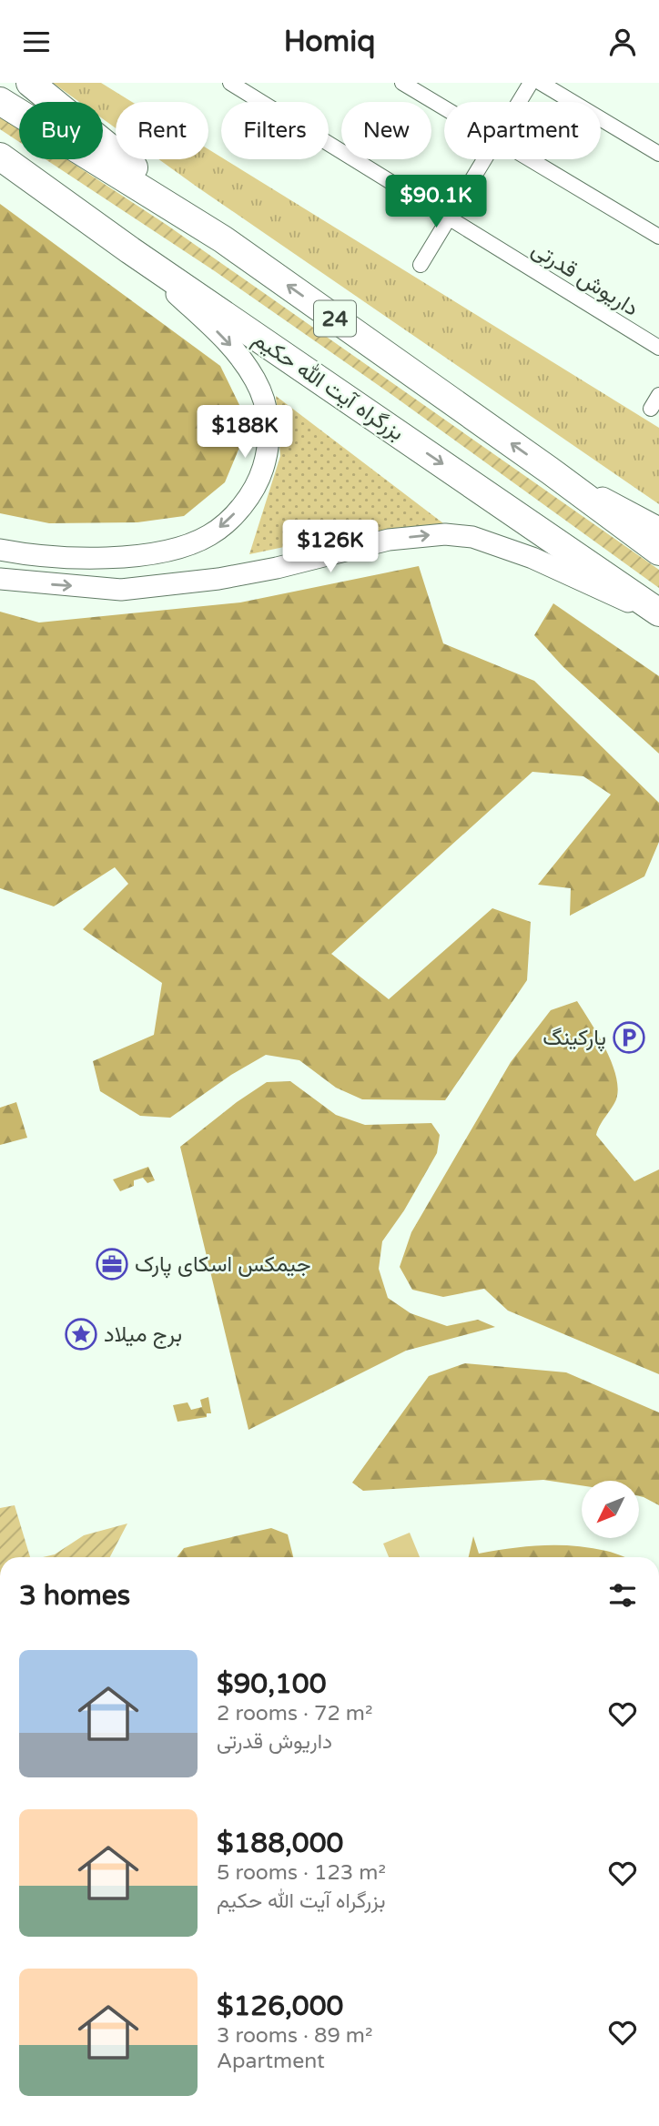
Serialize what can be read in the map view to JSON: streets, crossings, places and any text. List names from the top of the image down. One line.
{"streets":{"highway":["24","بزرگراه آیت الله حکیم"],"street":["داریوش قدرتی"]},"places":{"parking":["پارکینگ"],"office":["جیمکس اسکای پارک"],"place":["برج میلاد"]},"north":"bottom left","page":{"header":"Homiq","chip":["Buy","Rent","Filters","New","Apartment"],"price":["$90.1K","$188K","$126K"],"heading":"3 homes","list":[{"name":"$90,100","note":"2 rooms · 72 m² · داریوش قدرتی"},{"name":"$188,000","note":"5 rooms · 123 m² · بزرگراه آیت الله حکیم"},{"name":"$126,000","note":"3 rooms · 89 m² · Apartment"}]}}
